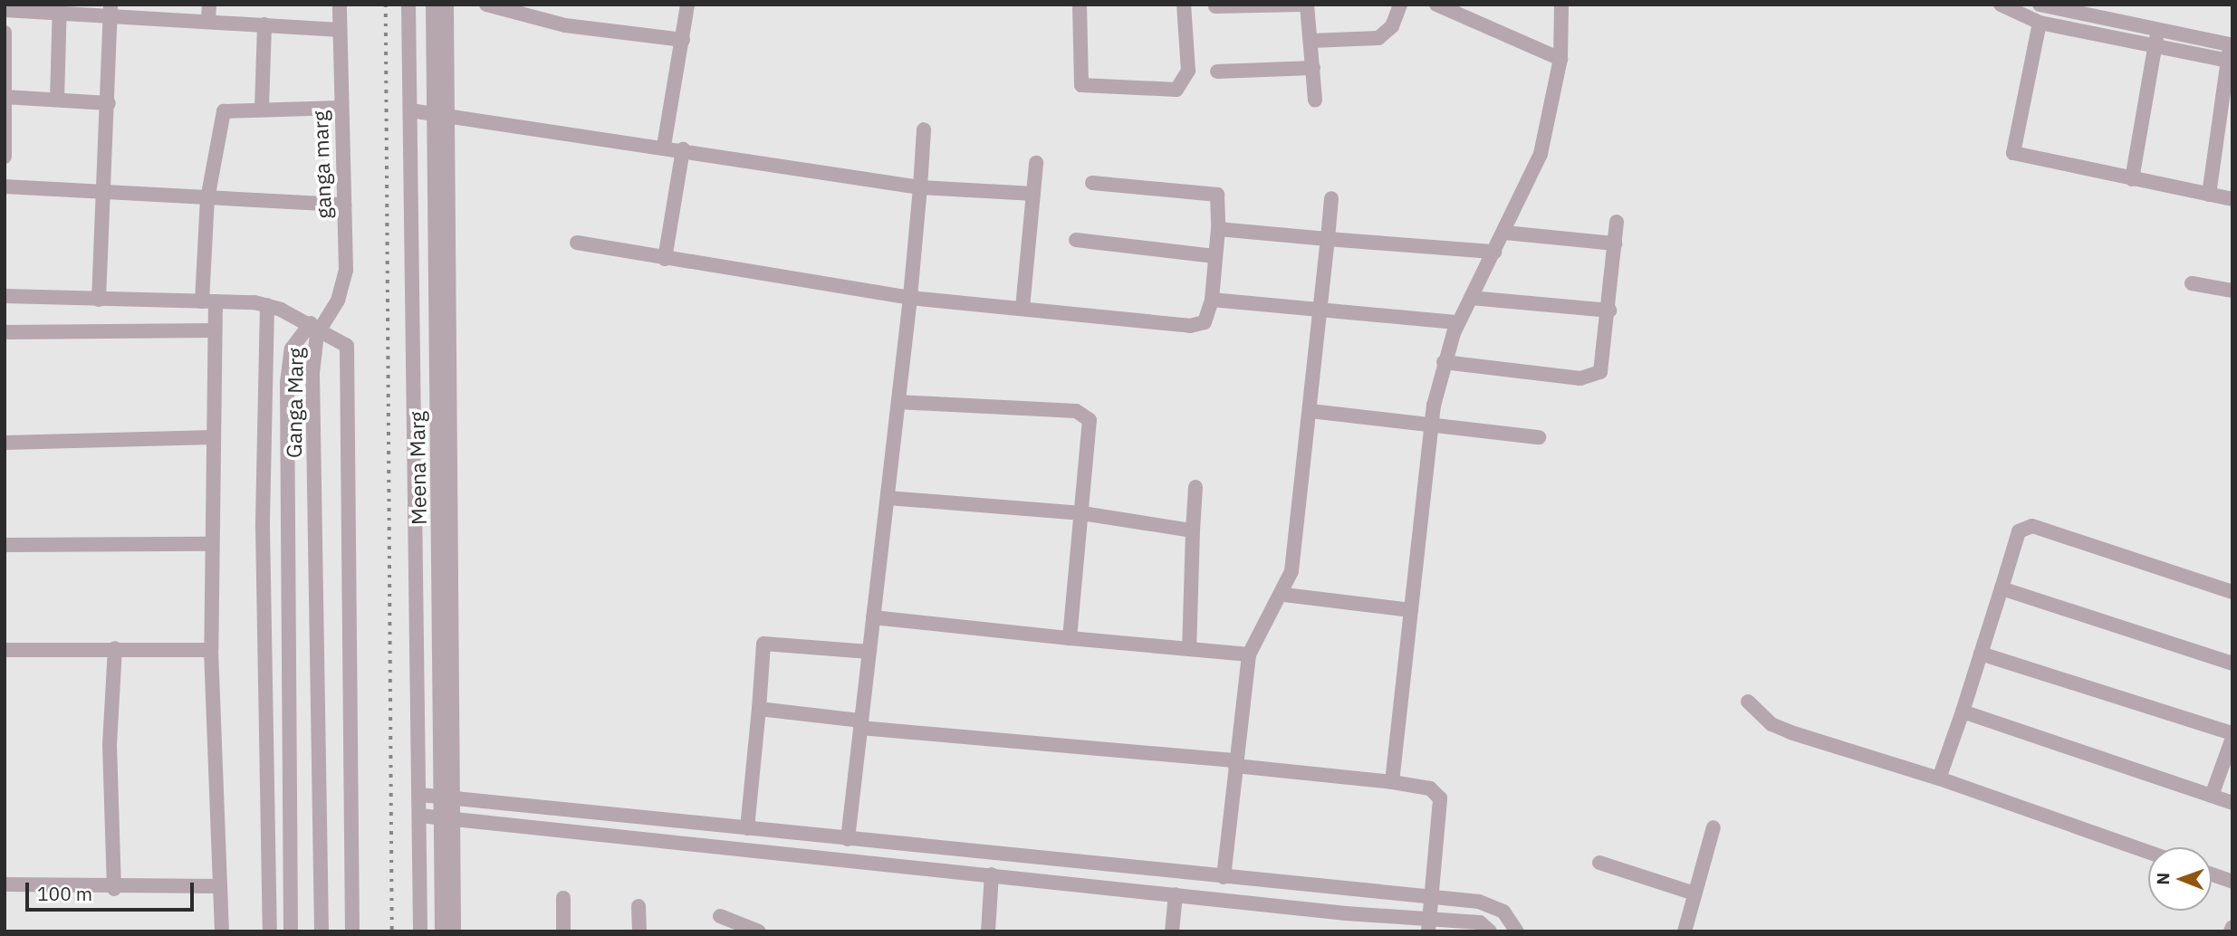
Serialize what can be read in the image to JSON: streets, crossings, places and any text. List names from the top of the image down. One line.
{"streets":{"street":["ganga marg","Ganga Marg","Meena Marg"]},"crossings":[["ganga marg","Ganga Marg"]],"scale_bar":"100 m","north":"left"}
